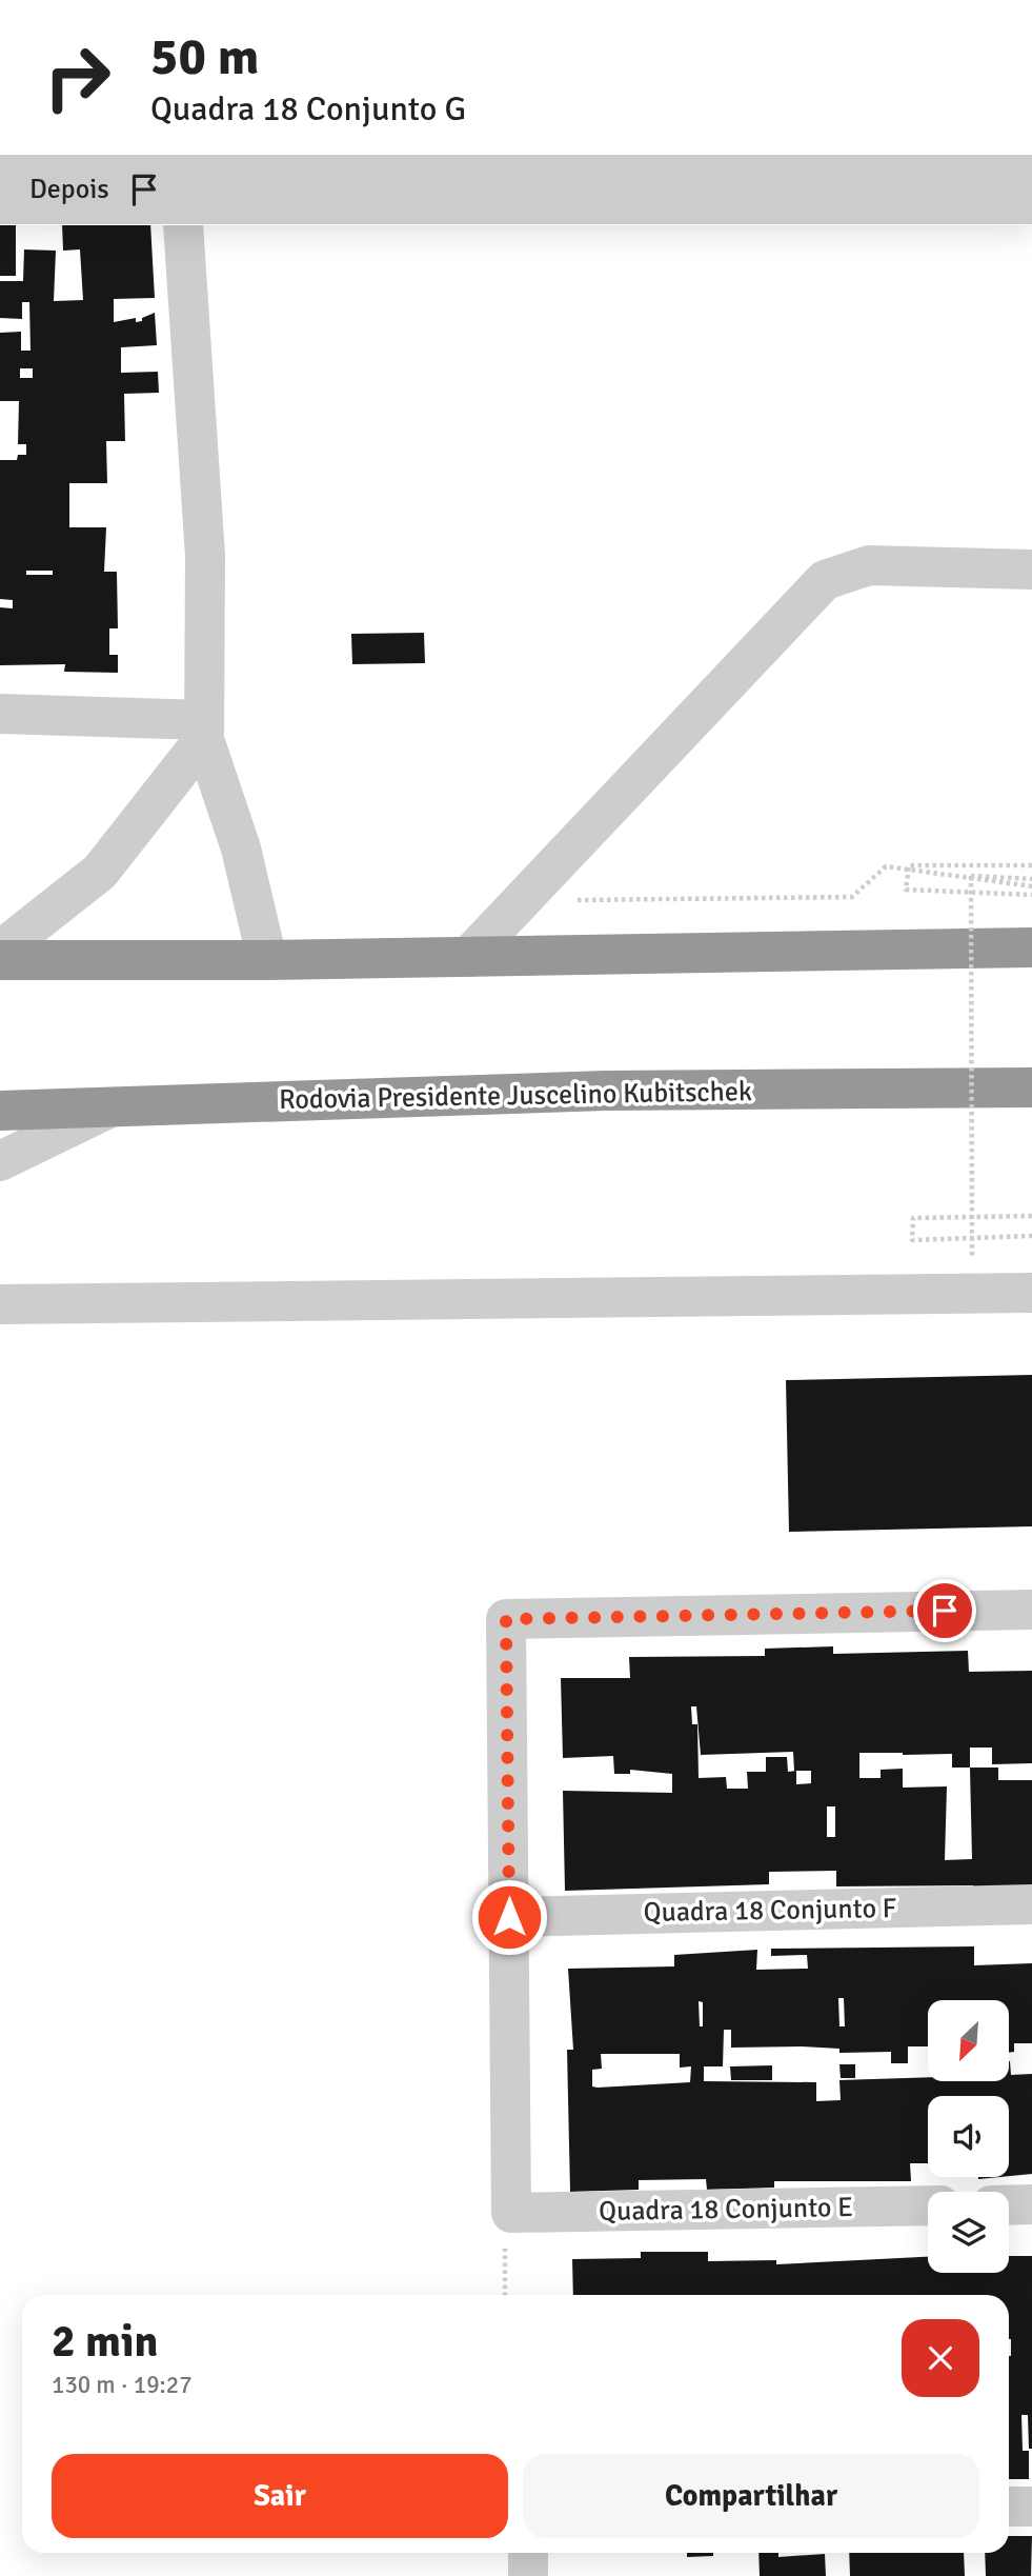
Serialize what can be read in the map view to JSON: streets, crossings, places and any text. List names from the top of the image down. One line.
{"streets":{"highway":["Rodovia Presidente Juscelino Kubitschek"],"street":["Quadra 18 Conjunto F","Quadra 18 Conjunto E"]},"north":"bottom left","page":{"turn":["50 m","Quadra 18 Conjunto G"],"then":"Depois","heading":["2 min","130 m · 19:27"],"buttons":["Sair","Compartilhar"]}}
